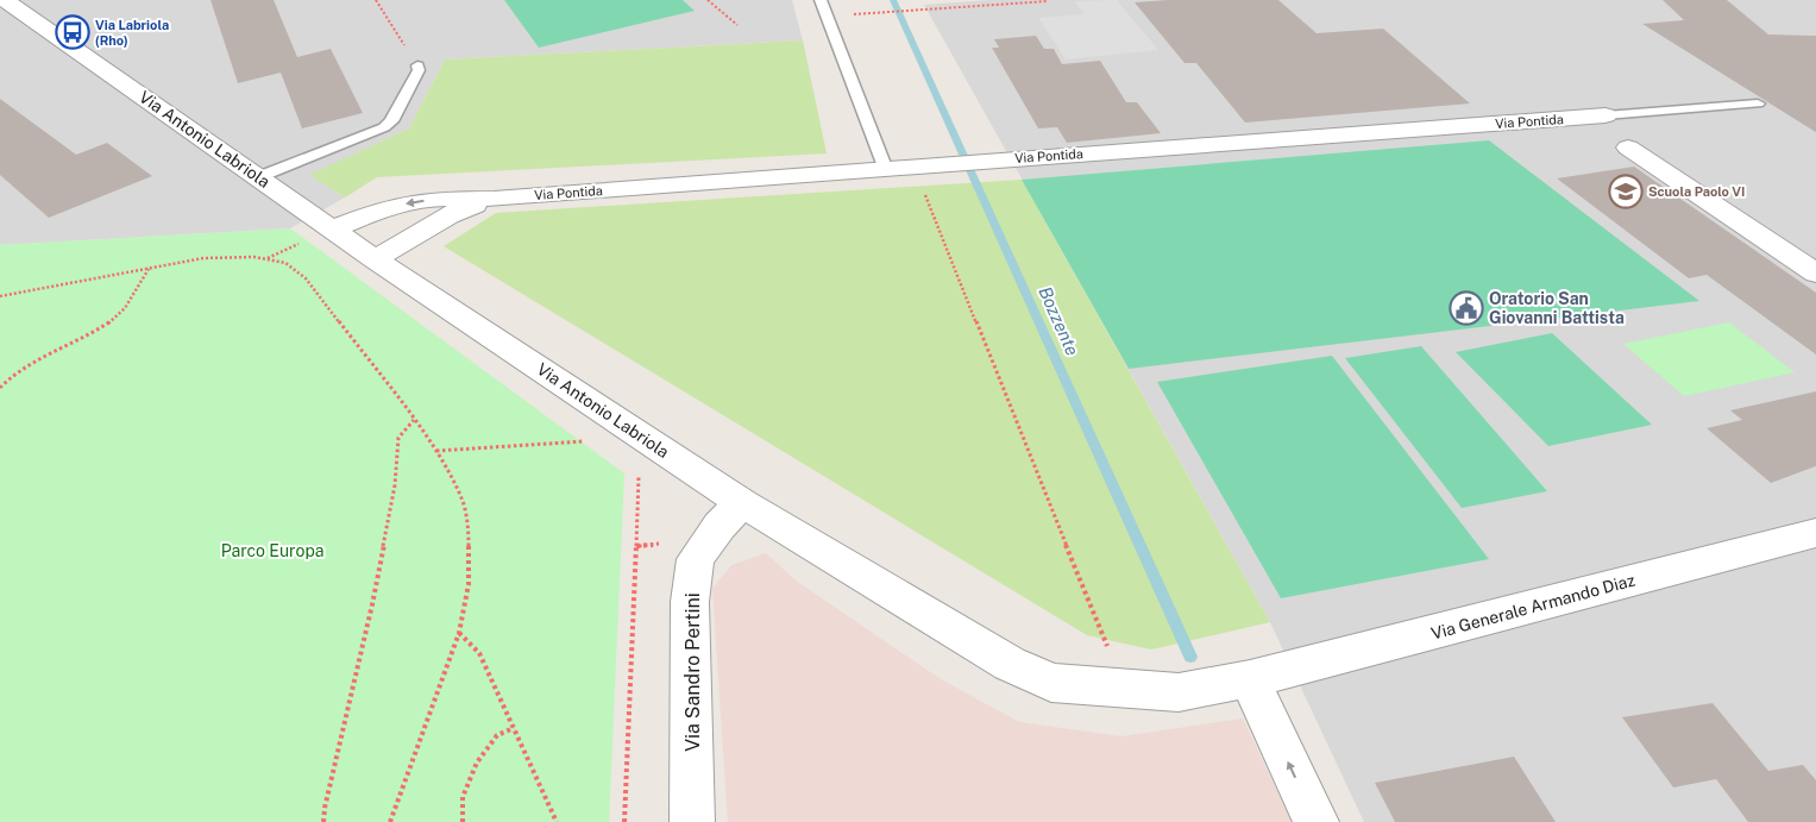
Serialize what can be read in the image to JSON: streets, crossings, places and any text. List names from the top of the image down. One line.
{"streets":{"street":["Via Pontida","Via Antonio Labriola","Via Generale Armando Diaz","Via Sandro Pertini"]},"crossings":[["Via Pontida","Via Antonio Labriola"],["Via Antonio Labriola","Via Generale Armando Diaz"],["Via Antonio Labriola","Via Sandro Pertini"]],"water":["Bozzente"],"parks":["Parco Europa"],"places":{"bus stop":["Via Labriola (Rho)"],"school or university":["Scuola Paolo VI"],"public building":["Oratorio San Giovanni Battista"]}}
